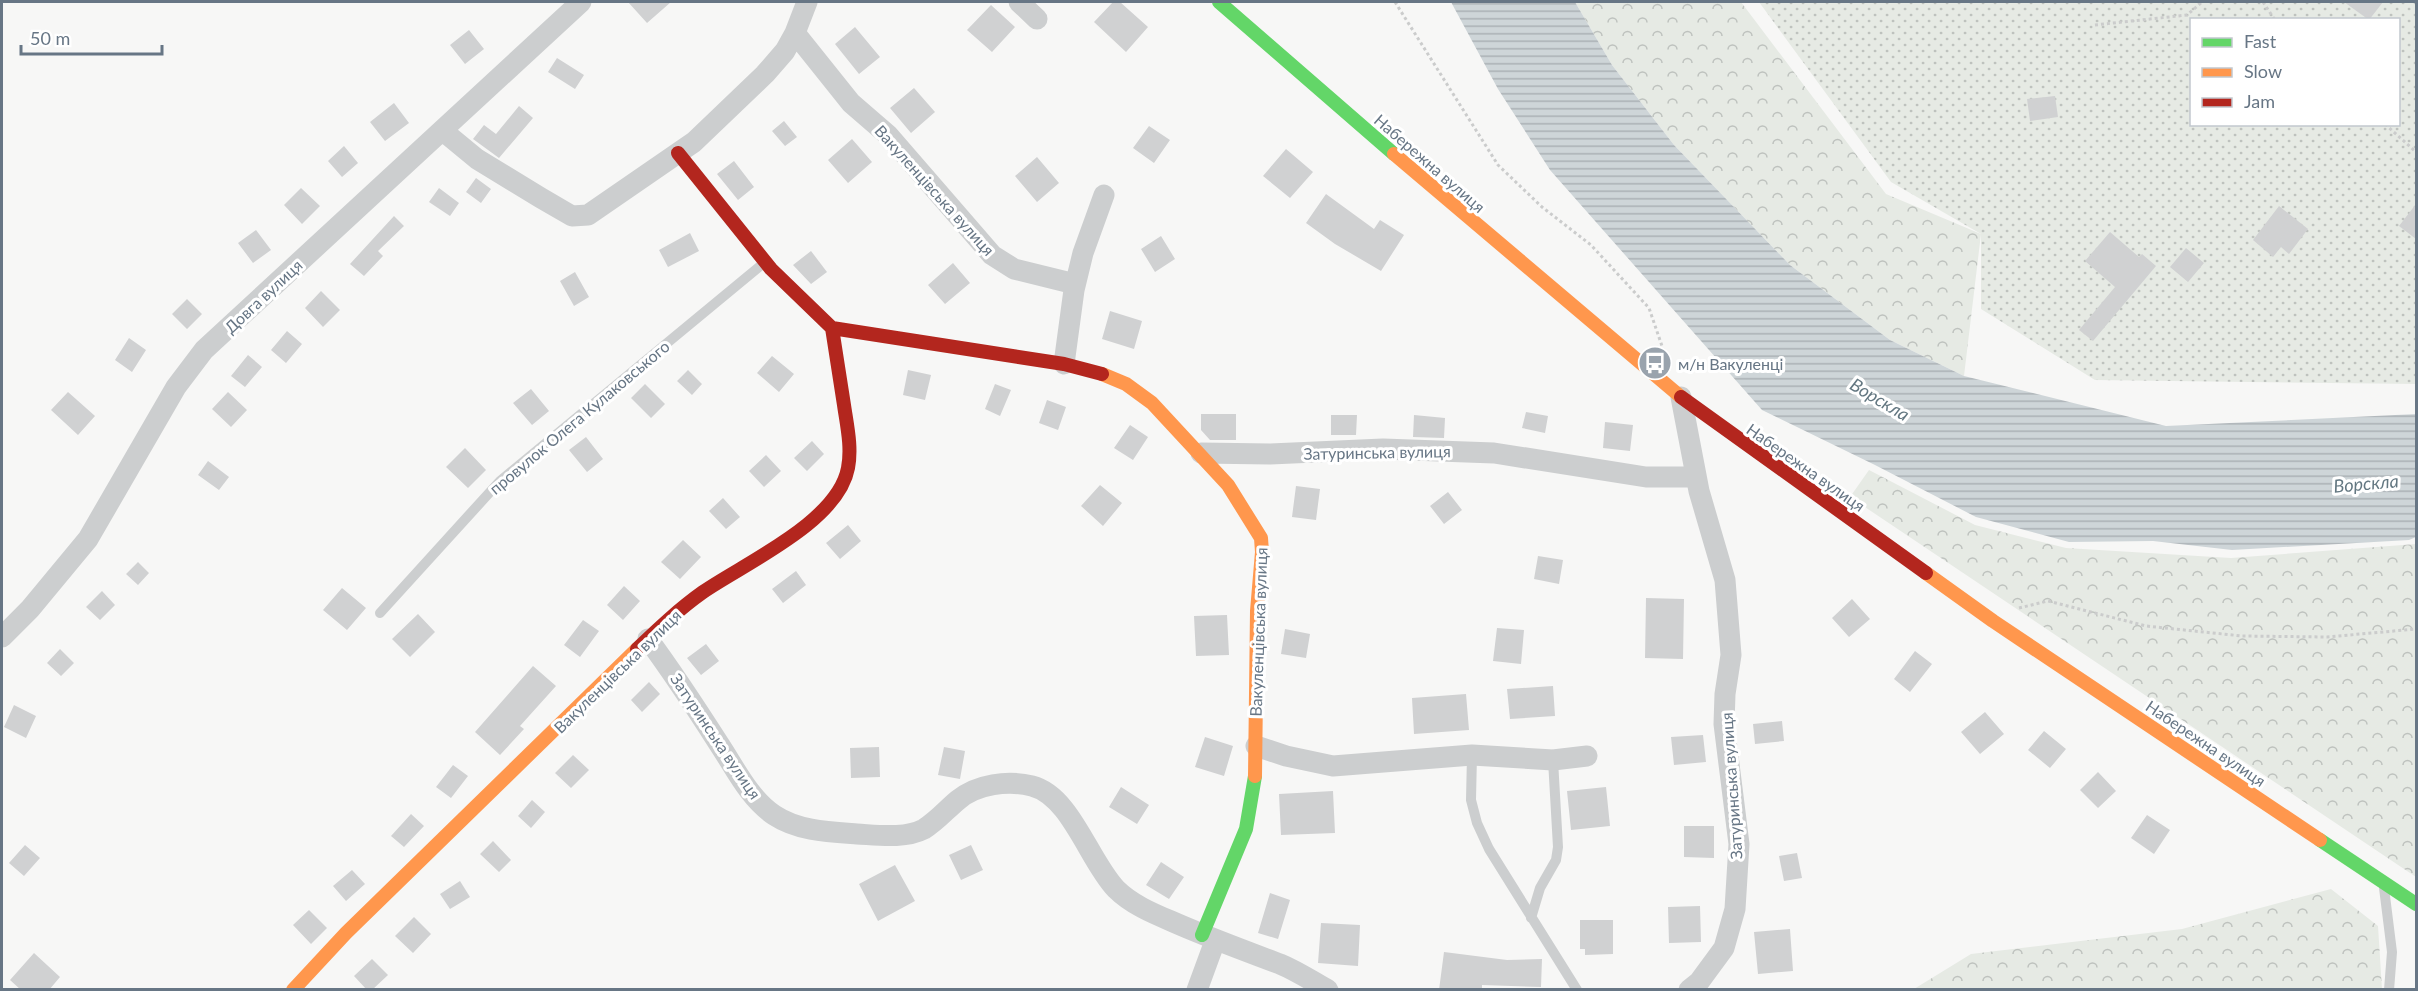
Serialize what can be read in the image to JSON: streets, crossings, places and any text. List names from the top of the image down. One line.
{"streets":{"street":["Набережна вулиця","Вакуленцівська вулиця","Довга вулиця","Затуринська вулиця"],"lane":["провулок Олега Кулаковського"]},"crossings":[["Набережна вулиця","Затуринська вулиця"],["Вакуленцівська вулиця","Затуринська вулиця"]],"water":["Ворскла"],"places":{"bus stop":["м/н Вакуленці"]},"legend":["Fast","Slow","Jam"],"scale_bar":"50 m"}
